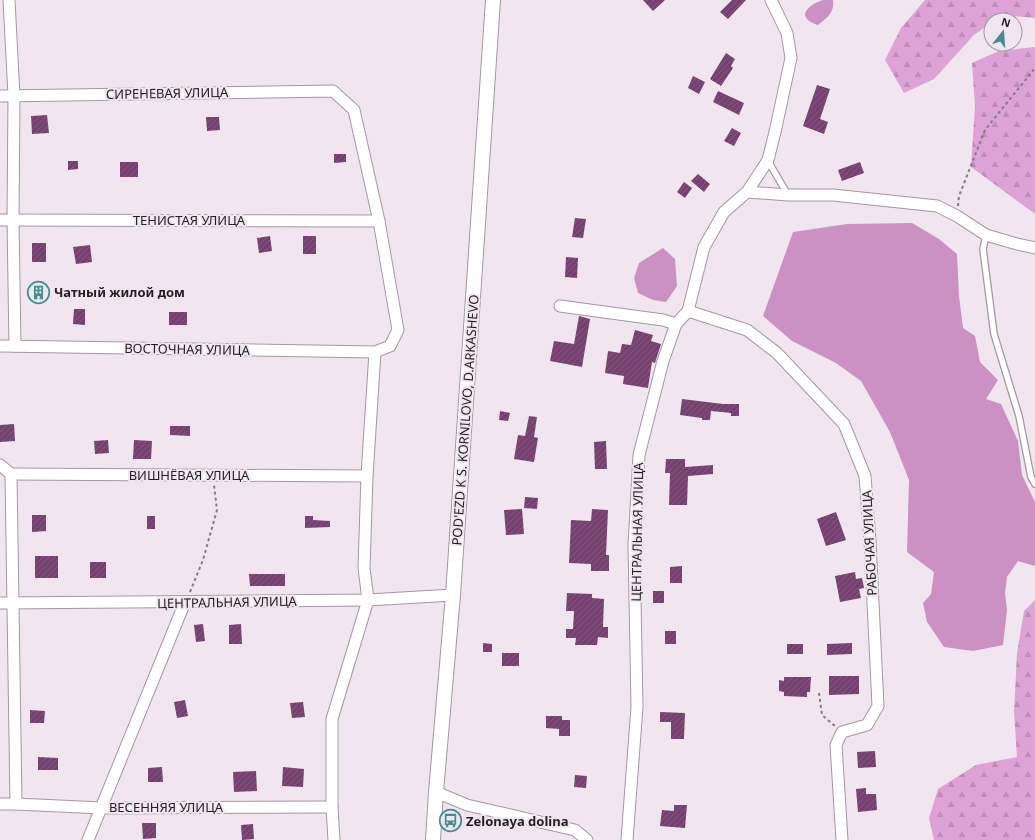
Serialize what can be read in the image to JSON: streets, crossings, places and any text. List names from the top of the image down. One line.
{"streets":{"street":["СИРЕНЕВАЯ УЛИЦА","ТЕНИСТАЯ УЛИЦА","ВОСТОЧНАЯ УЛИЦА","POD'EZD K S. KORNILOVO, D.ARKASHEVO","ВИШНЁВАЯ УЛИЦА","ЦЕНТРАЛЬНАЯ УЛИЦА","РАБОЧАЯ УЛИЦА","ВЕСЕННЯЯ УЛИЦА"]},"crossings":[["СИРЕНЕВАЯ УЛИЦА","ТЕНИСТАЯ УЛИЦА"],["POD'EZD K S. KORNILOVO, D.ARKASHEVO","ЦЕНТРАЛЬНАЯ УЛИЦА"],["ЦЕНТРАЛЬНАЯ УЛИЦА","РАБОЧАЯ УЛИЦА"]],"places":{"building":["Чатный жилой дом"],"bus stop":["Zelonaya dolina"]},"north":"top"}
